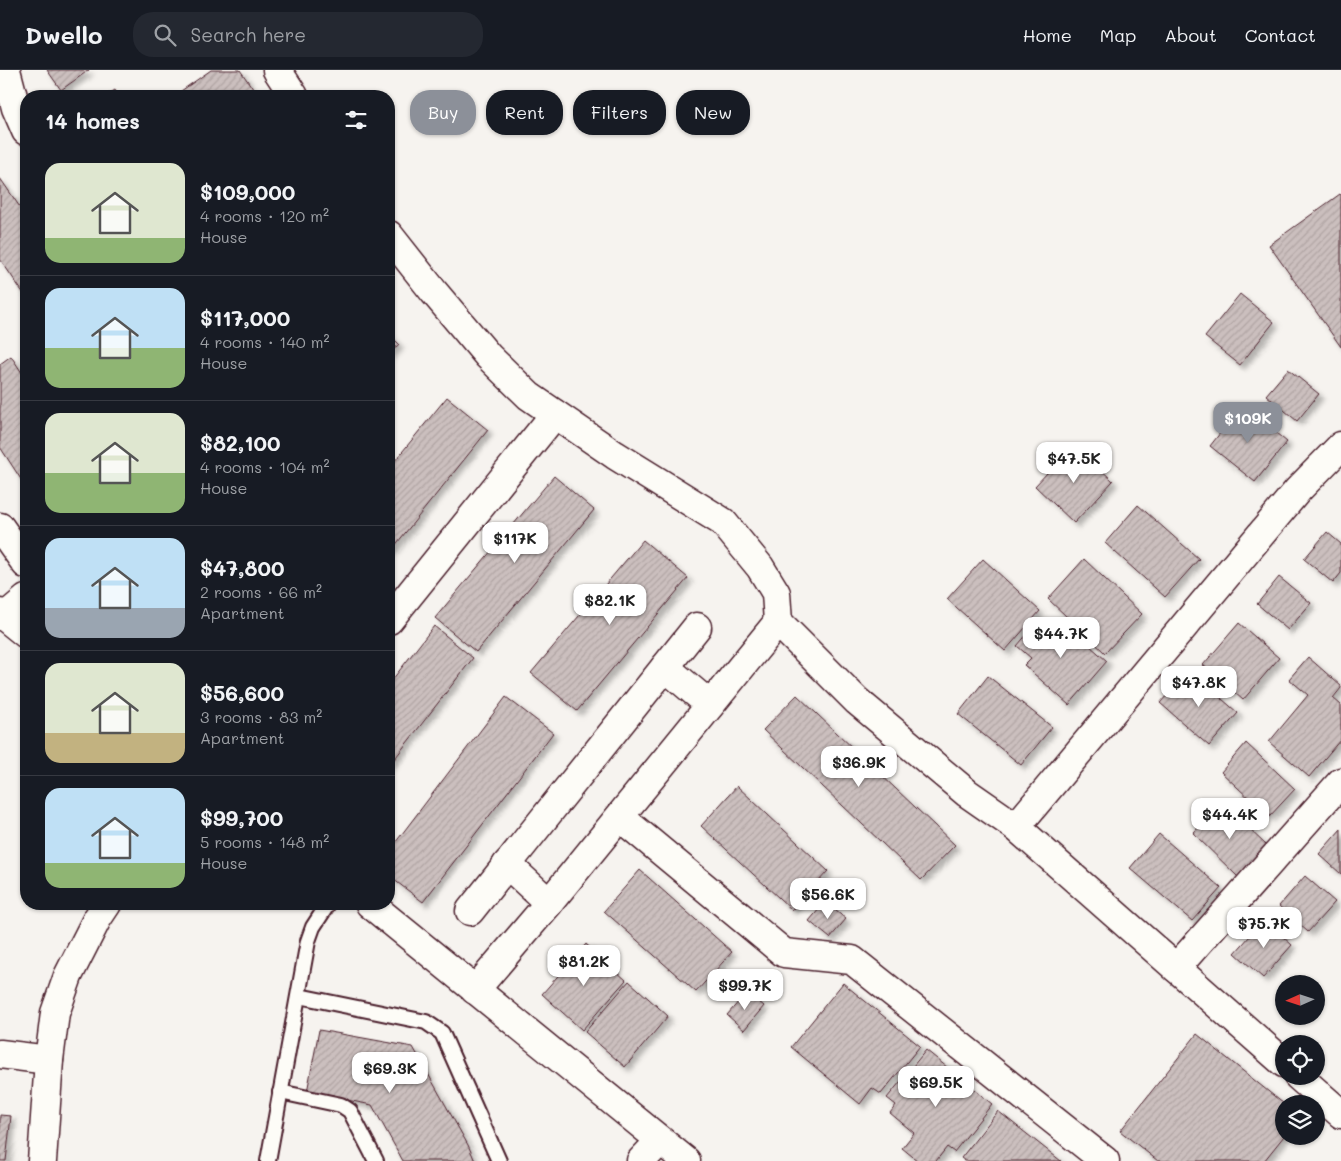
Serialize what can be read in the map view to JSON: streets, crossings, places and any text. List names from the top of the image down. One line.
{"north":"left","page":{"header":"Dwello","search":"Search here","nav":["Home","Map","About","Contact"],"chip":["Buy","Rent","Filters","New"],"heading":"14 homes","list":[{"name":"$109,000","note":"4 rooms · 120 m² · House"},{"name":"$117,000","note":"4 rooms · 140 m² · House"},{"name":"$82,100","note":"4 rooms · 104 m² · House"},{"name":"$47,800","note":"2 rooms · 66 m² · Apartment"},{"name":"$56,600","note":"3 rooms · 83 m² · Apartment"},{"name":"$99,700","note":"5 rooms · 148 m² · House"}],"price":["$109K","$47.5K","$117K","$82.1K","$44.7K","$47.8K","$36.9K","$44.4K","$56.6K","$75.7K","$81.2K","$99.7K","$69.3K","$69.5K"]}}
